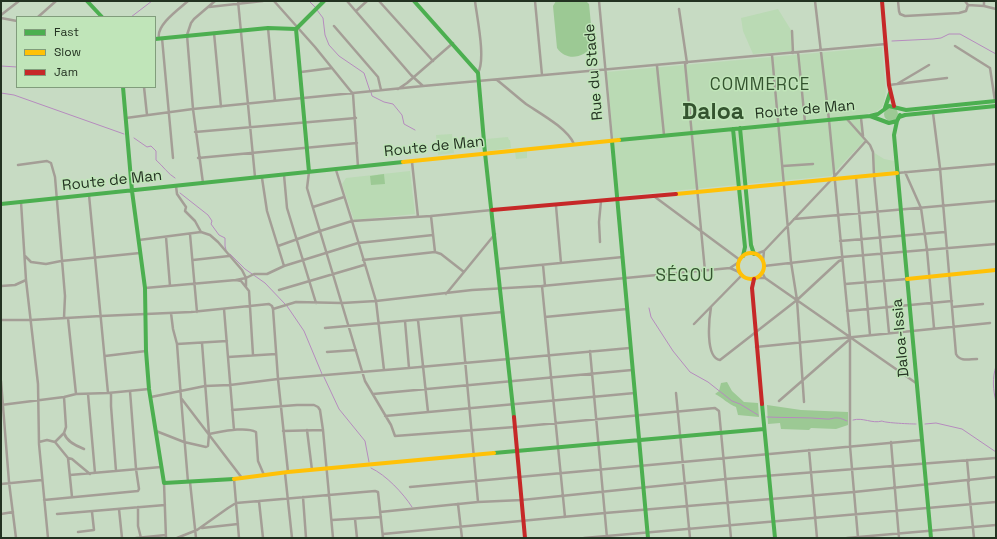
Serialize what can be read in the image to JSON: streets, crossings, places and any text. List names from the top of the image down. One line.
{"streets":{"main road":["Route de Man","Daloa-Issia"],"street":["Rue du Stade"]},"crossings":[["Rue du Stade","Route de Man"]],"districts":["COMMERCE","Daloa","SÉGOU"],"legend":["Fast","Slow","Jam"]}
